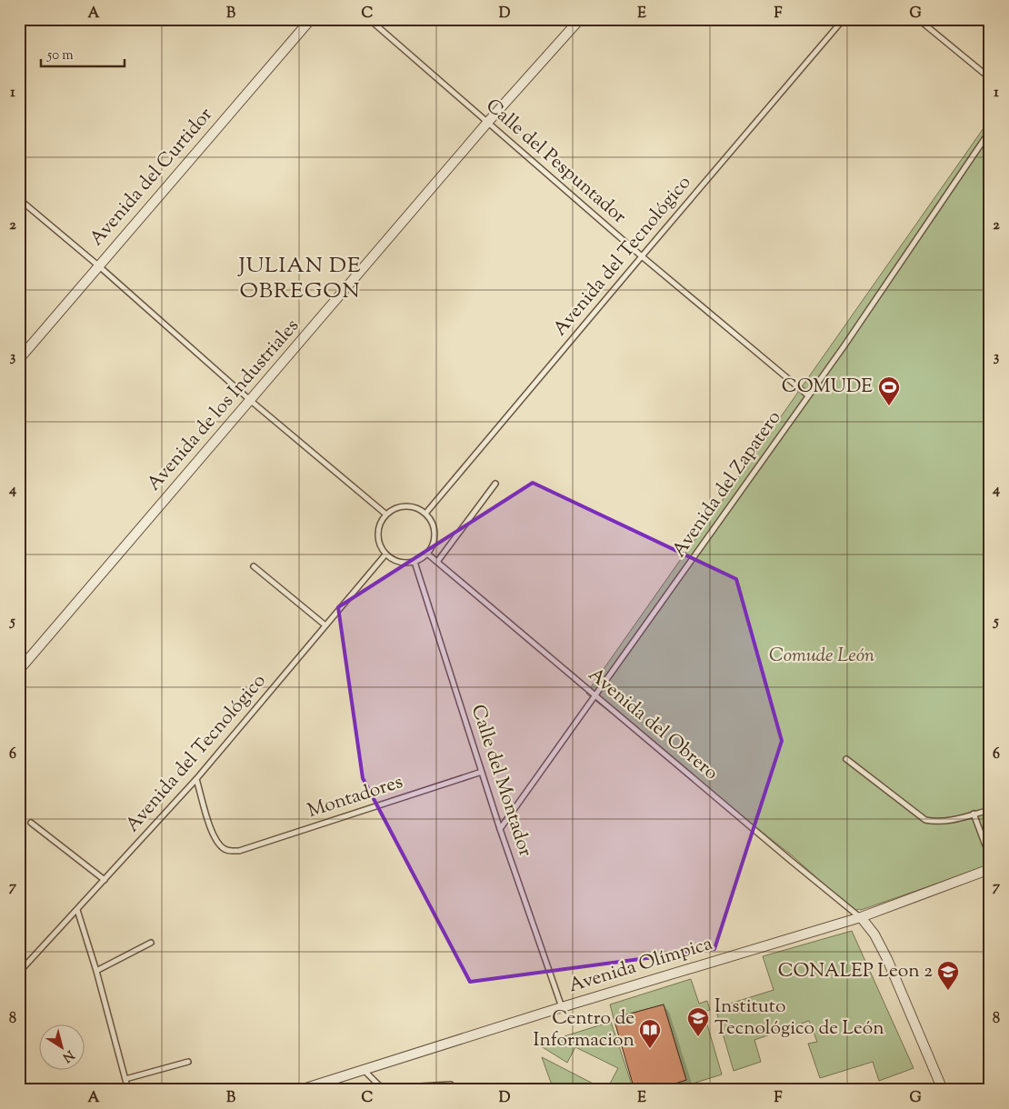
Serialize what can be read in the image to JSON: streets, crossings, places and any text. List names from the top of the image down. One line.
{"streets":{"street":["Avenida del Curtidor","Avenida de los Industriales","Avenida Olímpica"],"lane":["Calle del Pespuntador","Avenida del Tecnológico","Avenida del Zapatero","Avenida del Obrero","Calle del Montador","Montadores"]},"crossings":[["Calle del Pespuntador","Avenida del Tecnológico"],["Calle del Pespuntador","Avenida de los Industriales"],["Calle del Pespuntador","Avenida del Zapatero"],["Avenida del Tecnológico","Avenida del Obrero"],["Avenida del Tecnológico","Calle del Montador"],["Avenida del Tecnológico","Montadores"],["Avenida del Zapatero","Avenida del Obrero"],["Avenida del Zapatero","Calle del Montador"],["Avenida del Obrero","Calle del Montador"],["Avenida del Obrero","Avenida Olímpica"],["Calle del Montador","Montadores"],["Calle del Montador","Avenida Olímpica"]],"districts":["JULIAN DE OBREGON"],"parks":["Comude León"],"places":{"sports":["COMUDE"],"school or university":["CONALEP Leon 2","Instituto Tecnológico de León"],"library":["Centro de Informacion"]},"scale_bar":"50 m","north":"bottom right","grid":{"columns":["A","B","C","D","E","F","G"],"rows":["1","2","3","4","5","6","7","8"]}}
